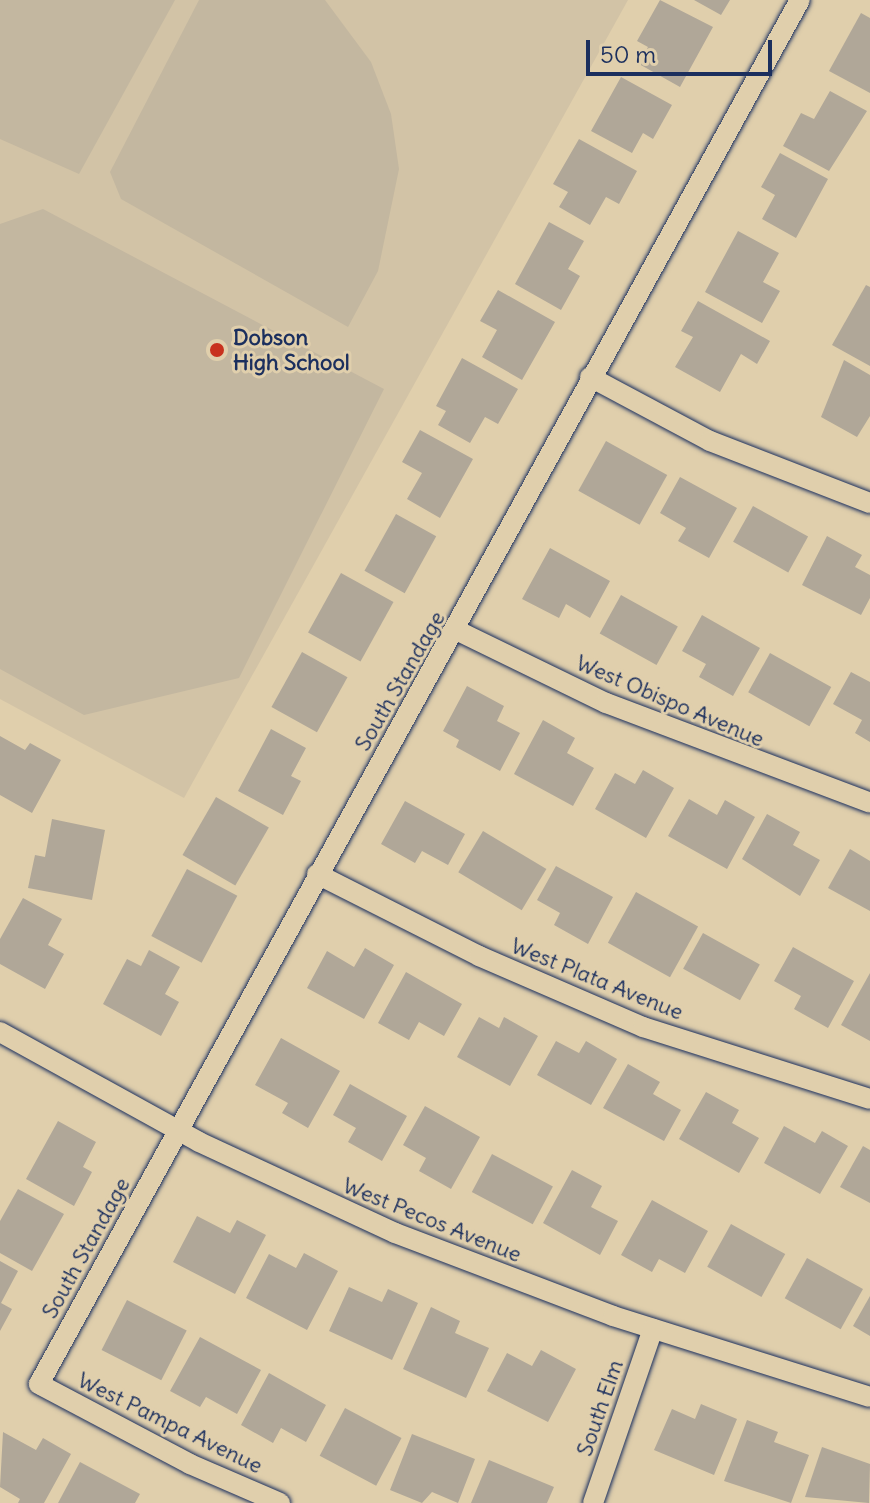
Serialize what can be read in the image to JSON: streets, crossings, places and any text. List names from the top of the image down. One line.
{"streets":{"street":["South Standage","West Obispo Avenue","West Plata Avenue","West Pecos Avenue","South Elm","West Pampa Avenue"]},"crossings":[["South Standage","West Obispo Avenue"],["South Standage","West Plata Avenue"],["South Standage","West Pecos Avenue"],["South Standage","West Pampa Avenue"],["West Pecos Avenue","South Elm"]],"places":["Dobson High School"],"scale_bar":"50 m"}
